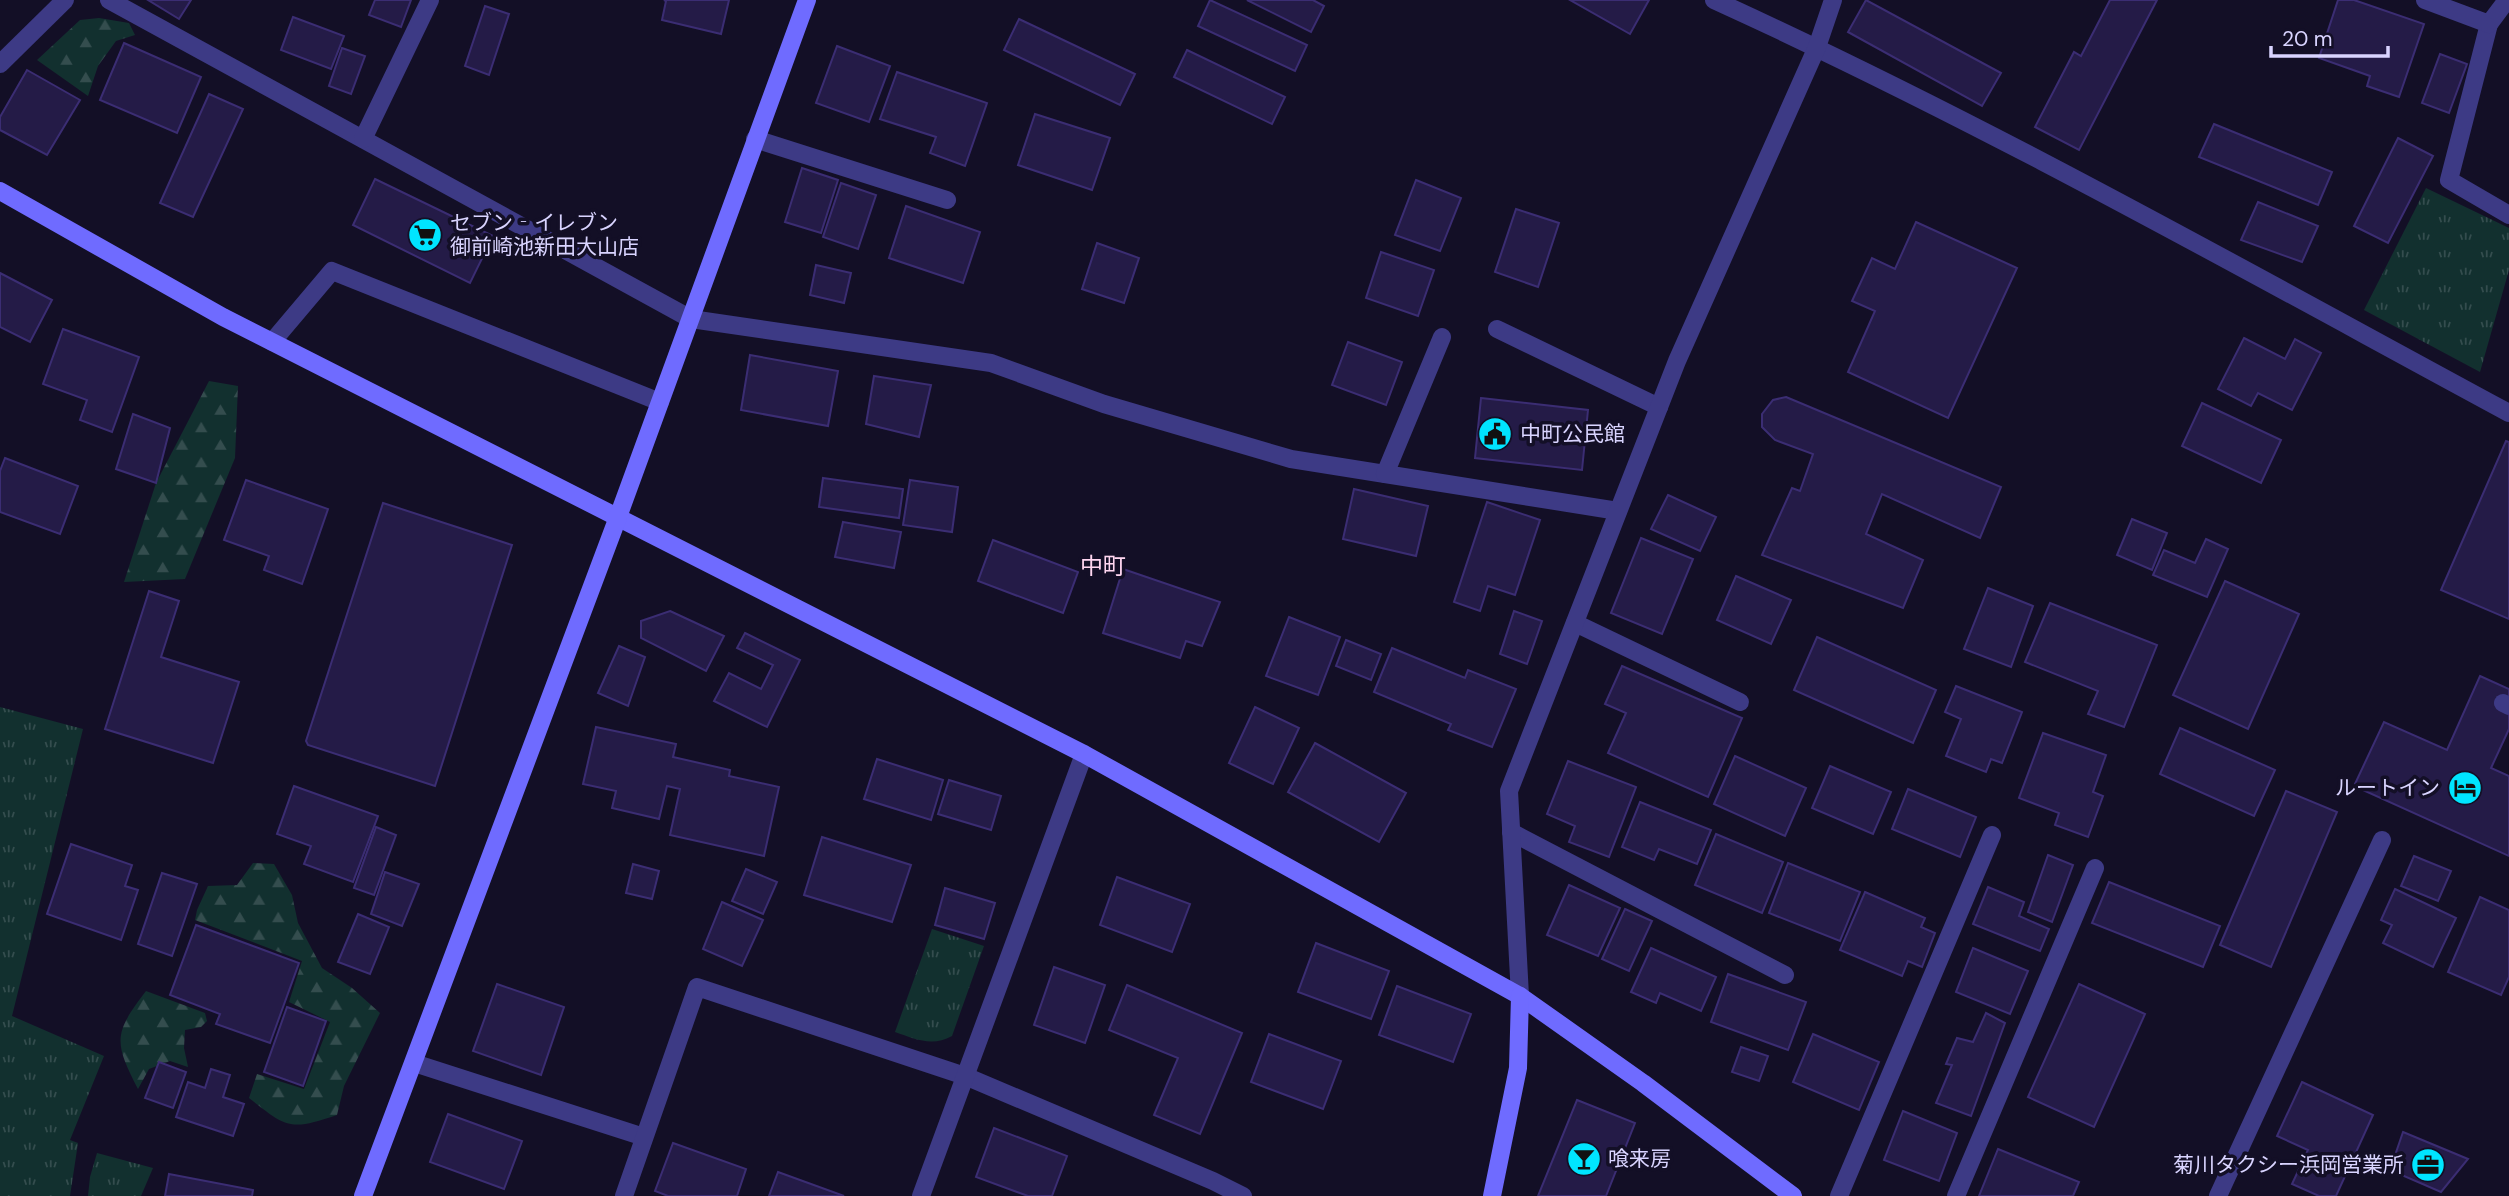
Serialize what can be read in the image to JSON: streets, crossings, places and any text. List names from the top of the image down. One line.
{"districts":["中町"],"places":{"supermarket":["セブン‐イレブン 御前崎池新田大山店"],"public building":["中町公民館"],"hotel":["ルートイン"],"bar":["喰来房"],"office":["菊川タクシー浜岡営業所"]},"scale_bar":"20 m"}
